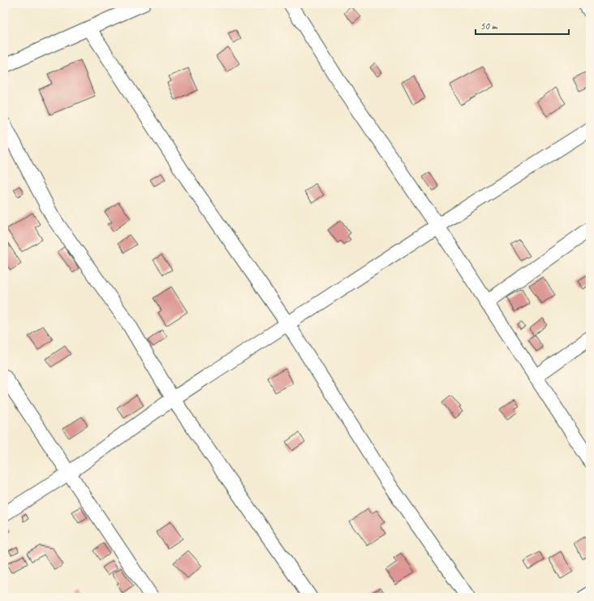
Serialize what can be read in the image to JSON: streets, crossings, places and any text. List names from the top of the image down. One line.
{"scale_bar":"50 m"}
